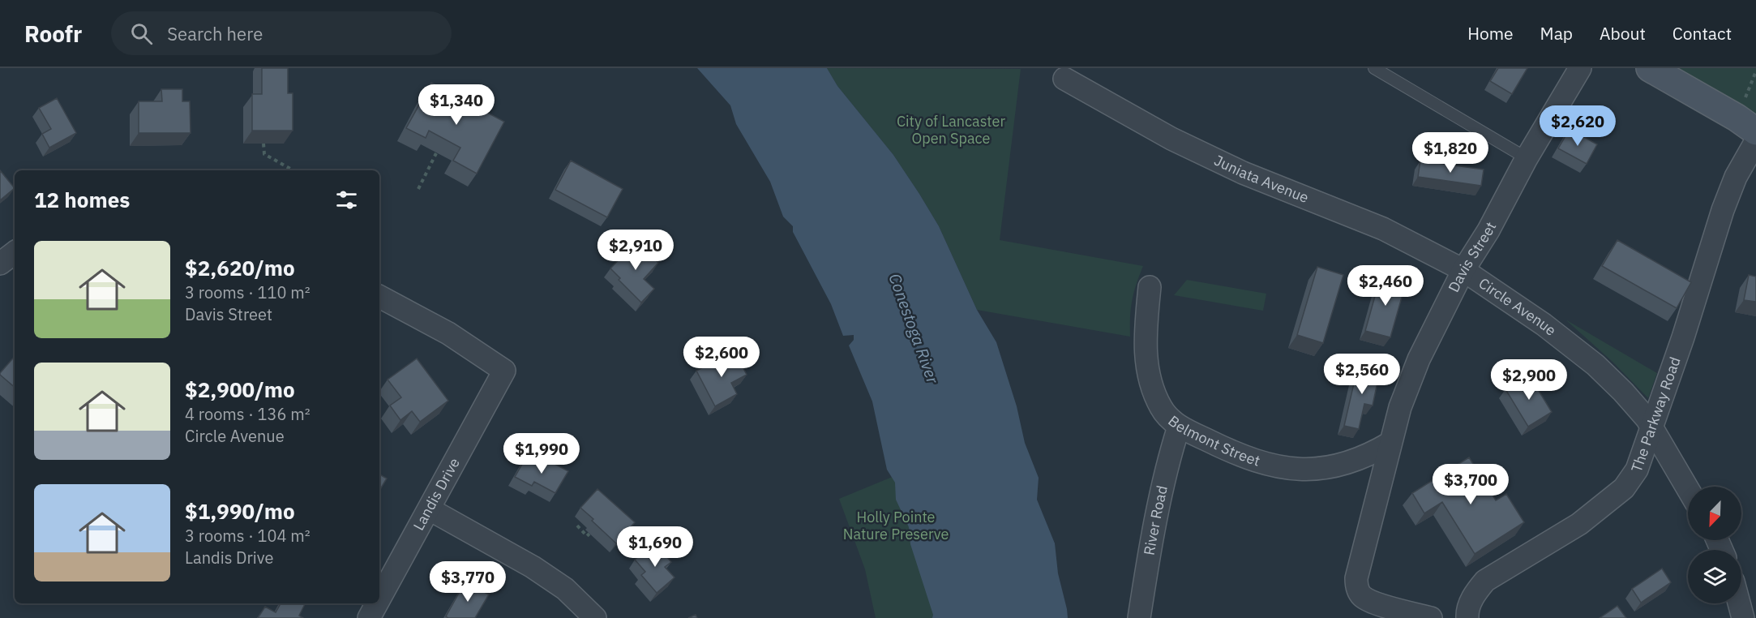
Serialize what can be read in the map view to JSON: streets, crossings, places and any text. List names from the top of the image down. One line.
{"streets":{"street":["Juniata Avenue","Davis Street","Circle Avenue","The Parkway Road","Belmont Street","Landis Drive","River Road"]},"crossings":[["Juniata Avenue","Davis Street"],["Juniata Avenue","Circle Avenue"],["Davis Street","Circle Avenue"],["Davis Street","Belmont Street"],["Circle Avenue","The Parkway Road"],["Belmont Street","River Road"]],"water":["Conestoga River"],"parks":["City of Lancaster Open Space","Holly Pointe Nature Preserve"],"north":"bottom left","page":{"header":"Roofr","search":"Search here","nav":["Home","Map","About","Contact"],"price":["$1,340","$2,620","$1,820","$2,910","$2,460","$2,600","$2,560","$2,900","$1,990","$3,700","$1,690","$3,770"],"heading":"12 homes","list":[{"name":"$2,620/mo","note":"3 rooms · 110 m² · Davis Street"},{"name":"$2,900/mo","note":"4 rooms · 136 m² · Circle Avenue"},{"name":"$1,990/mo","note":"3 rooms · 104 m² · Landis Drive"}]}}
